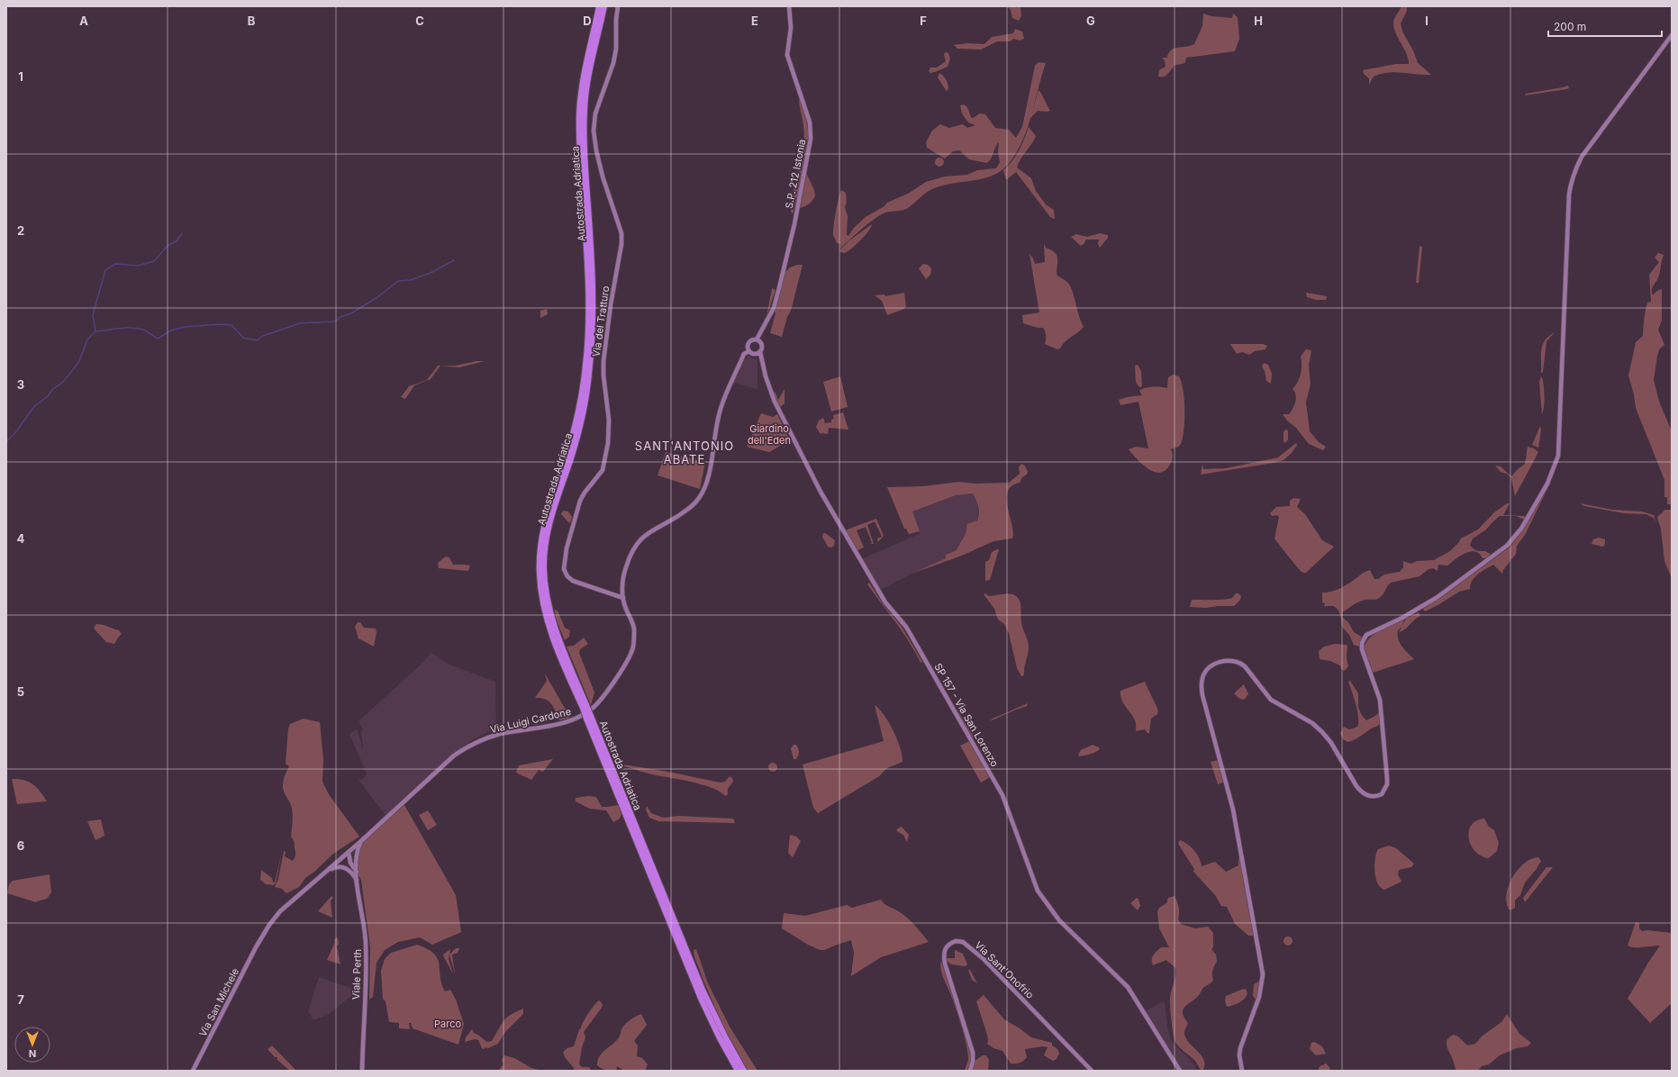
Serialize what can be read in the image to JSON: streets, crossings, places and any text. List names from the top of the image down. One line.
{"streets":{"highway":["Autostrada Adriatica"],"main road":["S.P. 212 Istonia","Via del Tratturo","SP 157 - Via San Lorenzo","Via Luigi Cardone","Via Sant'Onofrio","Viale Perth","Via San Michele"]},"crossings":[["S.P. 212 Istonia","Via Luigi Cardone"],["Via del Tratturo","Via Luigi Cardone"],["SP 157 - Via San Lorenzo","Via Luigi Cardone"],["Via Luigi Cardone","Viale Perth"],["Via Luigi Cardone","Via San Michele"]],"districts":["SANT'ANTONIO ABATE"],"parks":["Giardino dell'Eden","Parco"],"scale_bar":"200 m","north":"bottom","grid":{"columns":["A","B","C","D","E","F","G","H","I"],"rows":["1","2","3","4","5","6","7"]}}
